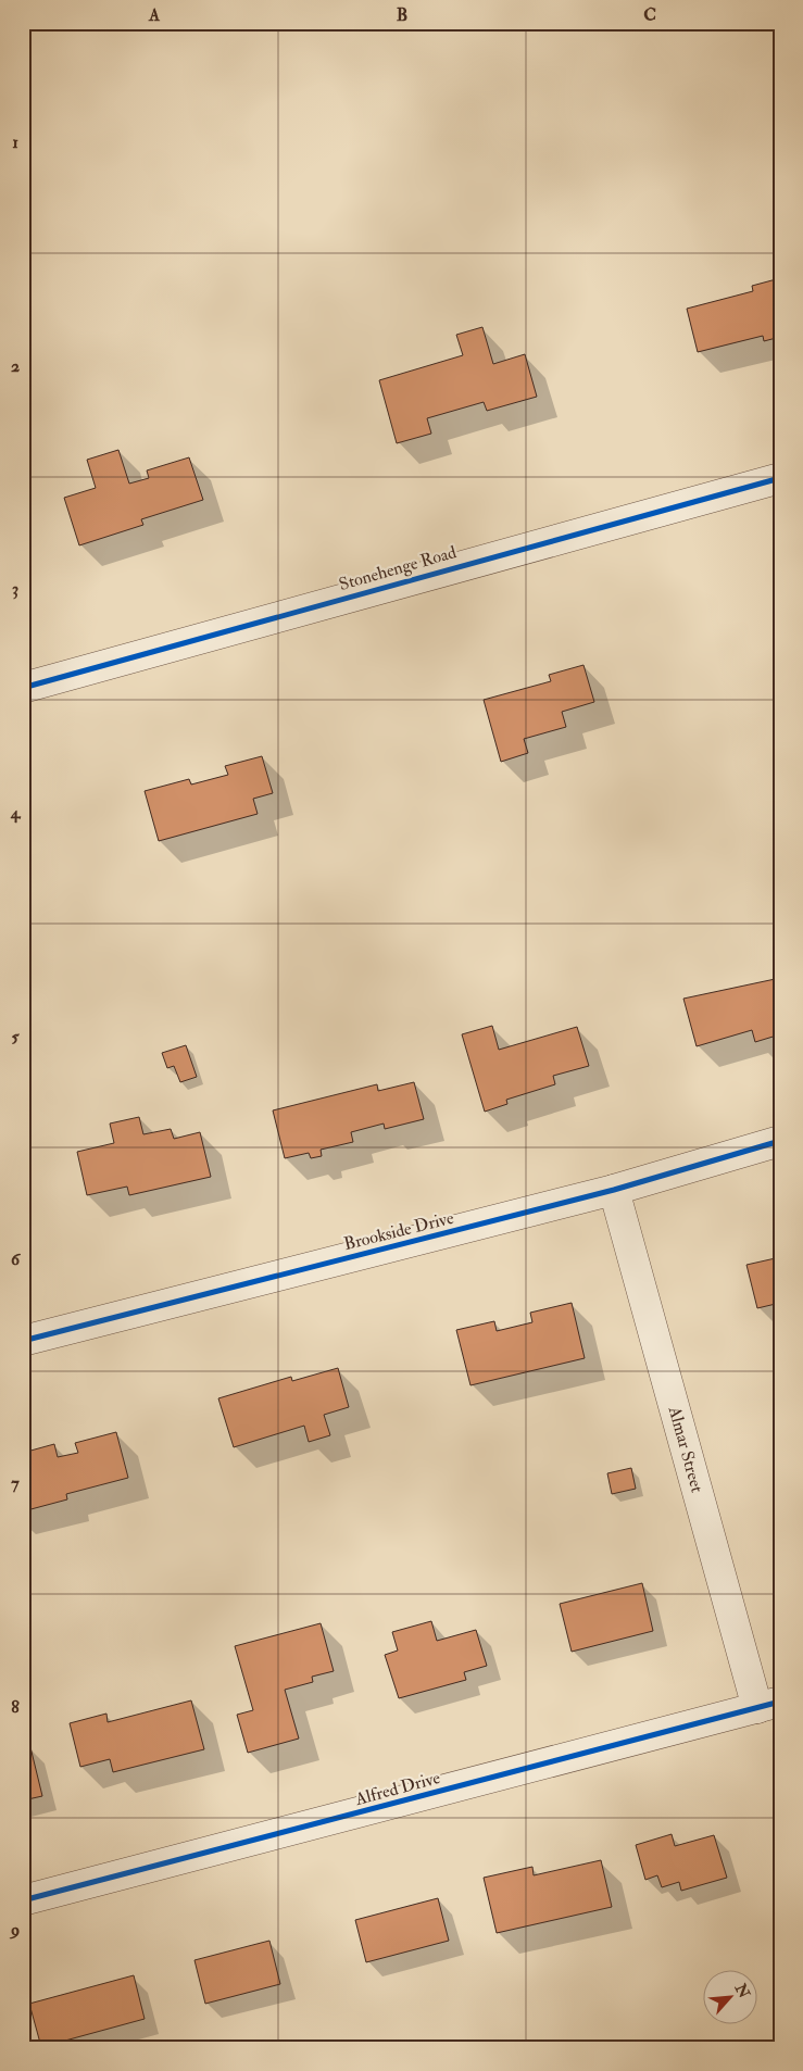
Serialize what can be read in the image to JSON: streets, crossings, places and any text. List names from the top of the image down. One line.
{"streets":{"street":["Stonehenge Road","Brookside Drive","Almar Street","Alfred Drive"]},"crossings":[["Brookside Drive","Almar Street"],["Almar Street","Alfred Drive"]],"north":"top right","grid":{"columns":["A","B","C"],"rows":["1","2","3","4","5","6","7","8","9"]}}
